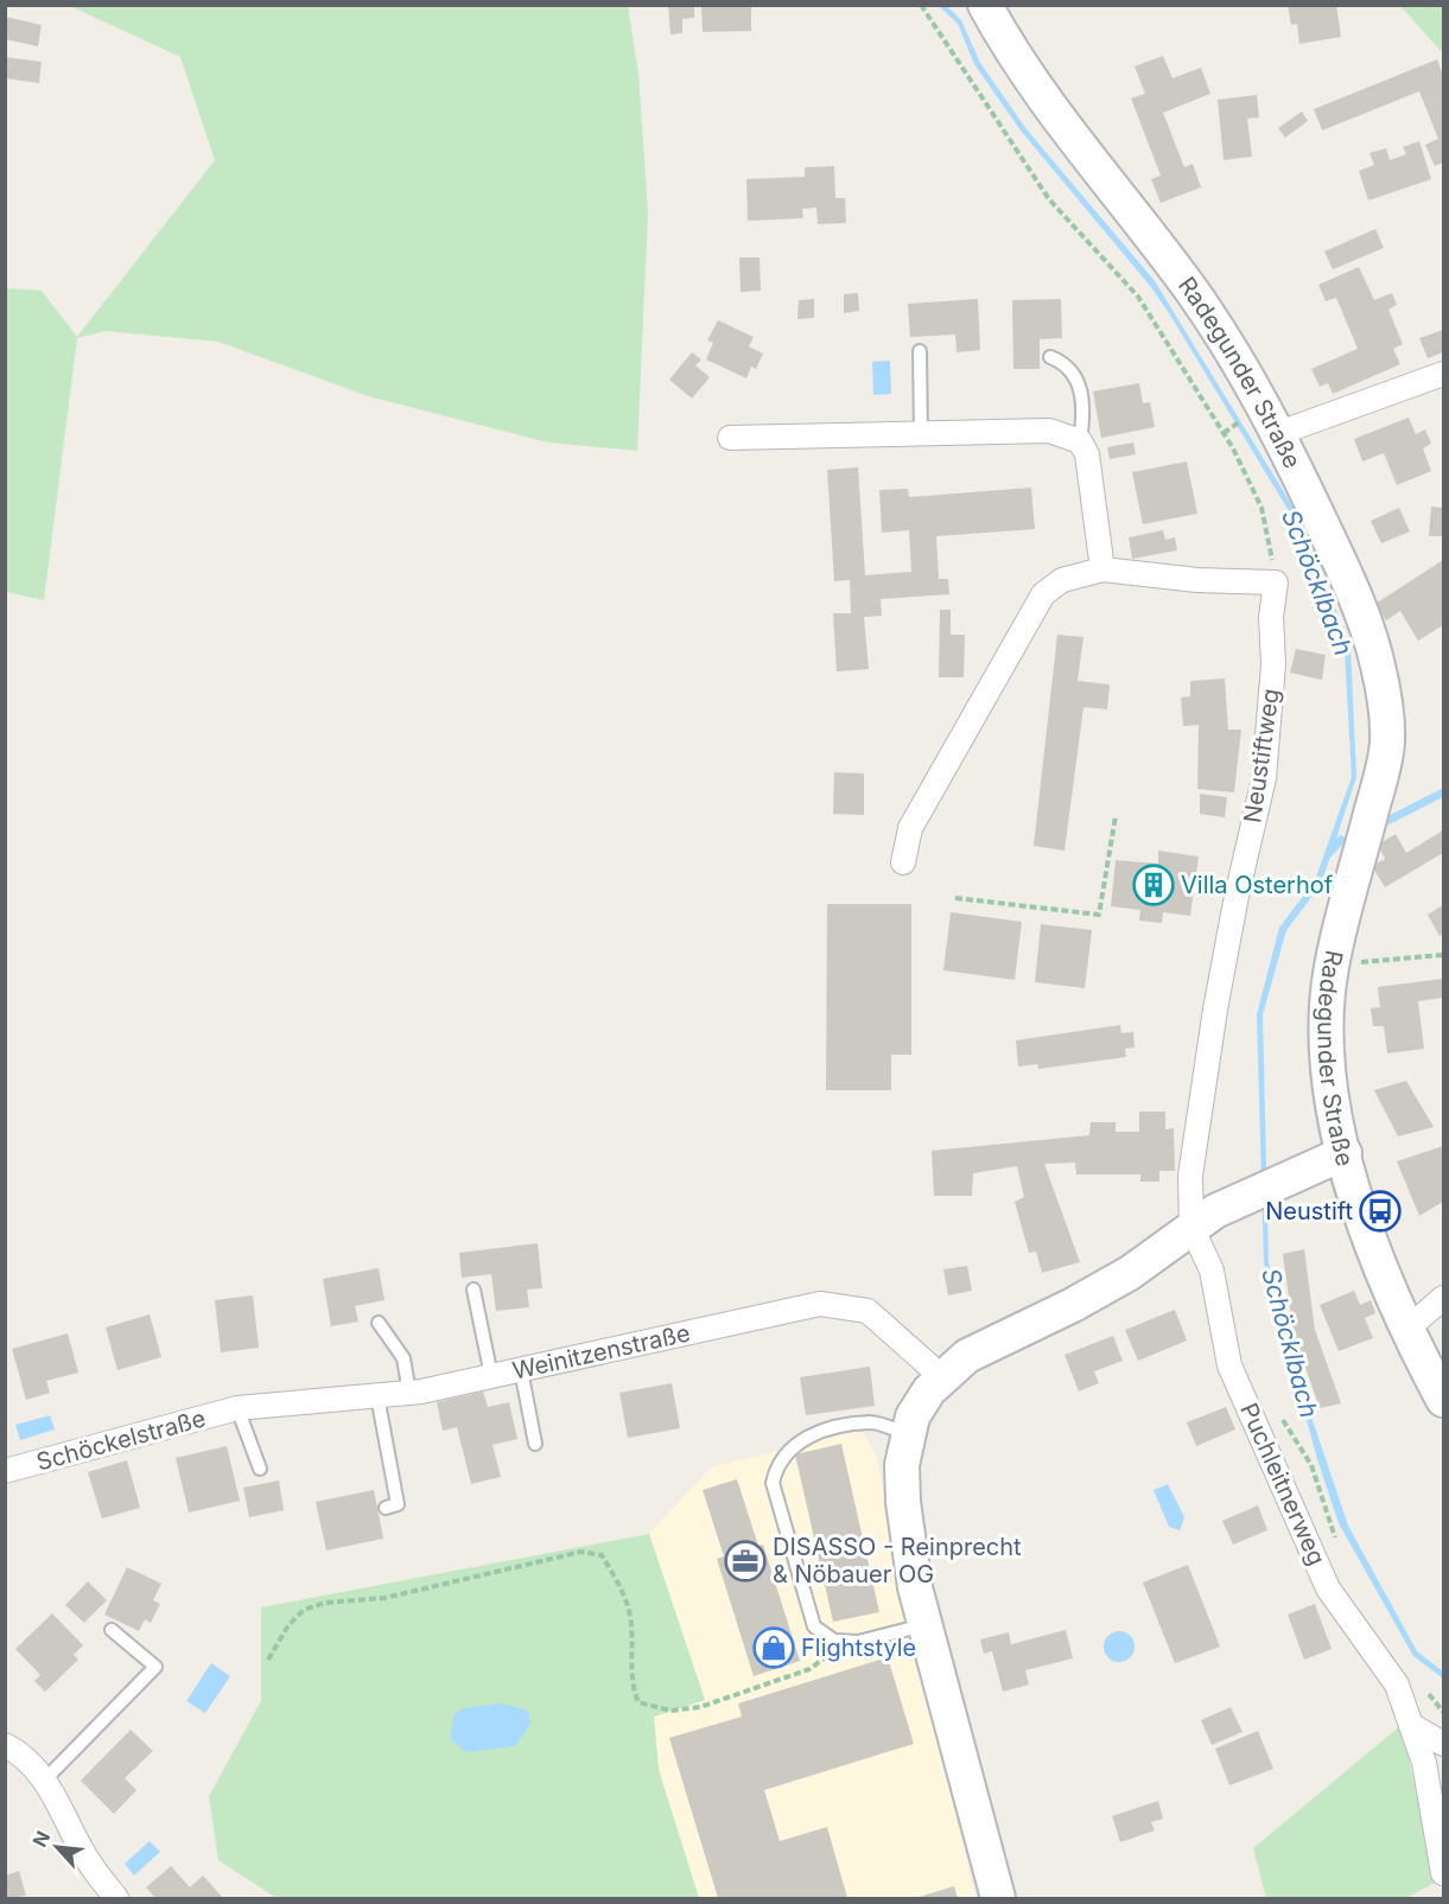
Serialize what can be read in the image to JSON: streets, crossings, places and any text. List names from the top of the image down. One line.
{"streets":{"main road":["Radegunder Straße"],"street":["Neustiftweg","Weinitzenstraße","Schöckelstraße","Puchleitnerweg"]},"crossings":[["Neustiftweg","Puchleitnerweg"],["Weinitzenstraße","Schöckelstraße"]],"water":["Schöcklbach"],"places":{"building":["Villa Osterhof"],"bus stop":["Neustift"],"office":["DISASSO - Reinprecht & Nöbauer OG"],"shop":["Flightstyle"]},"north":"top left"}
